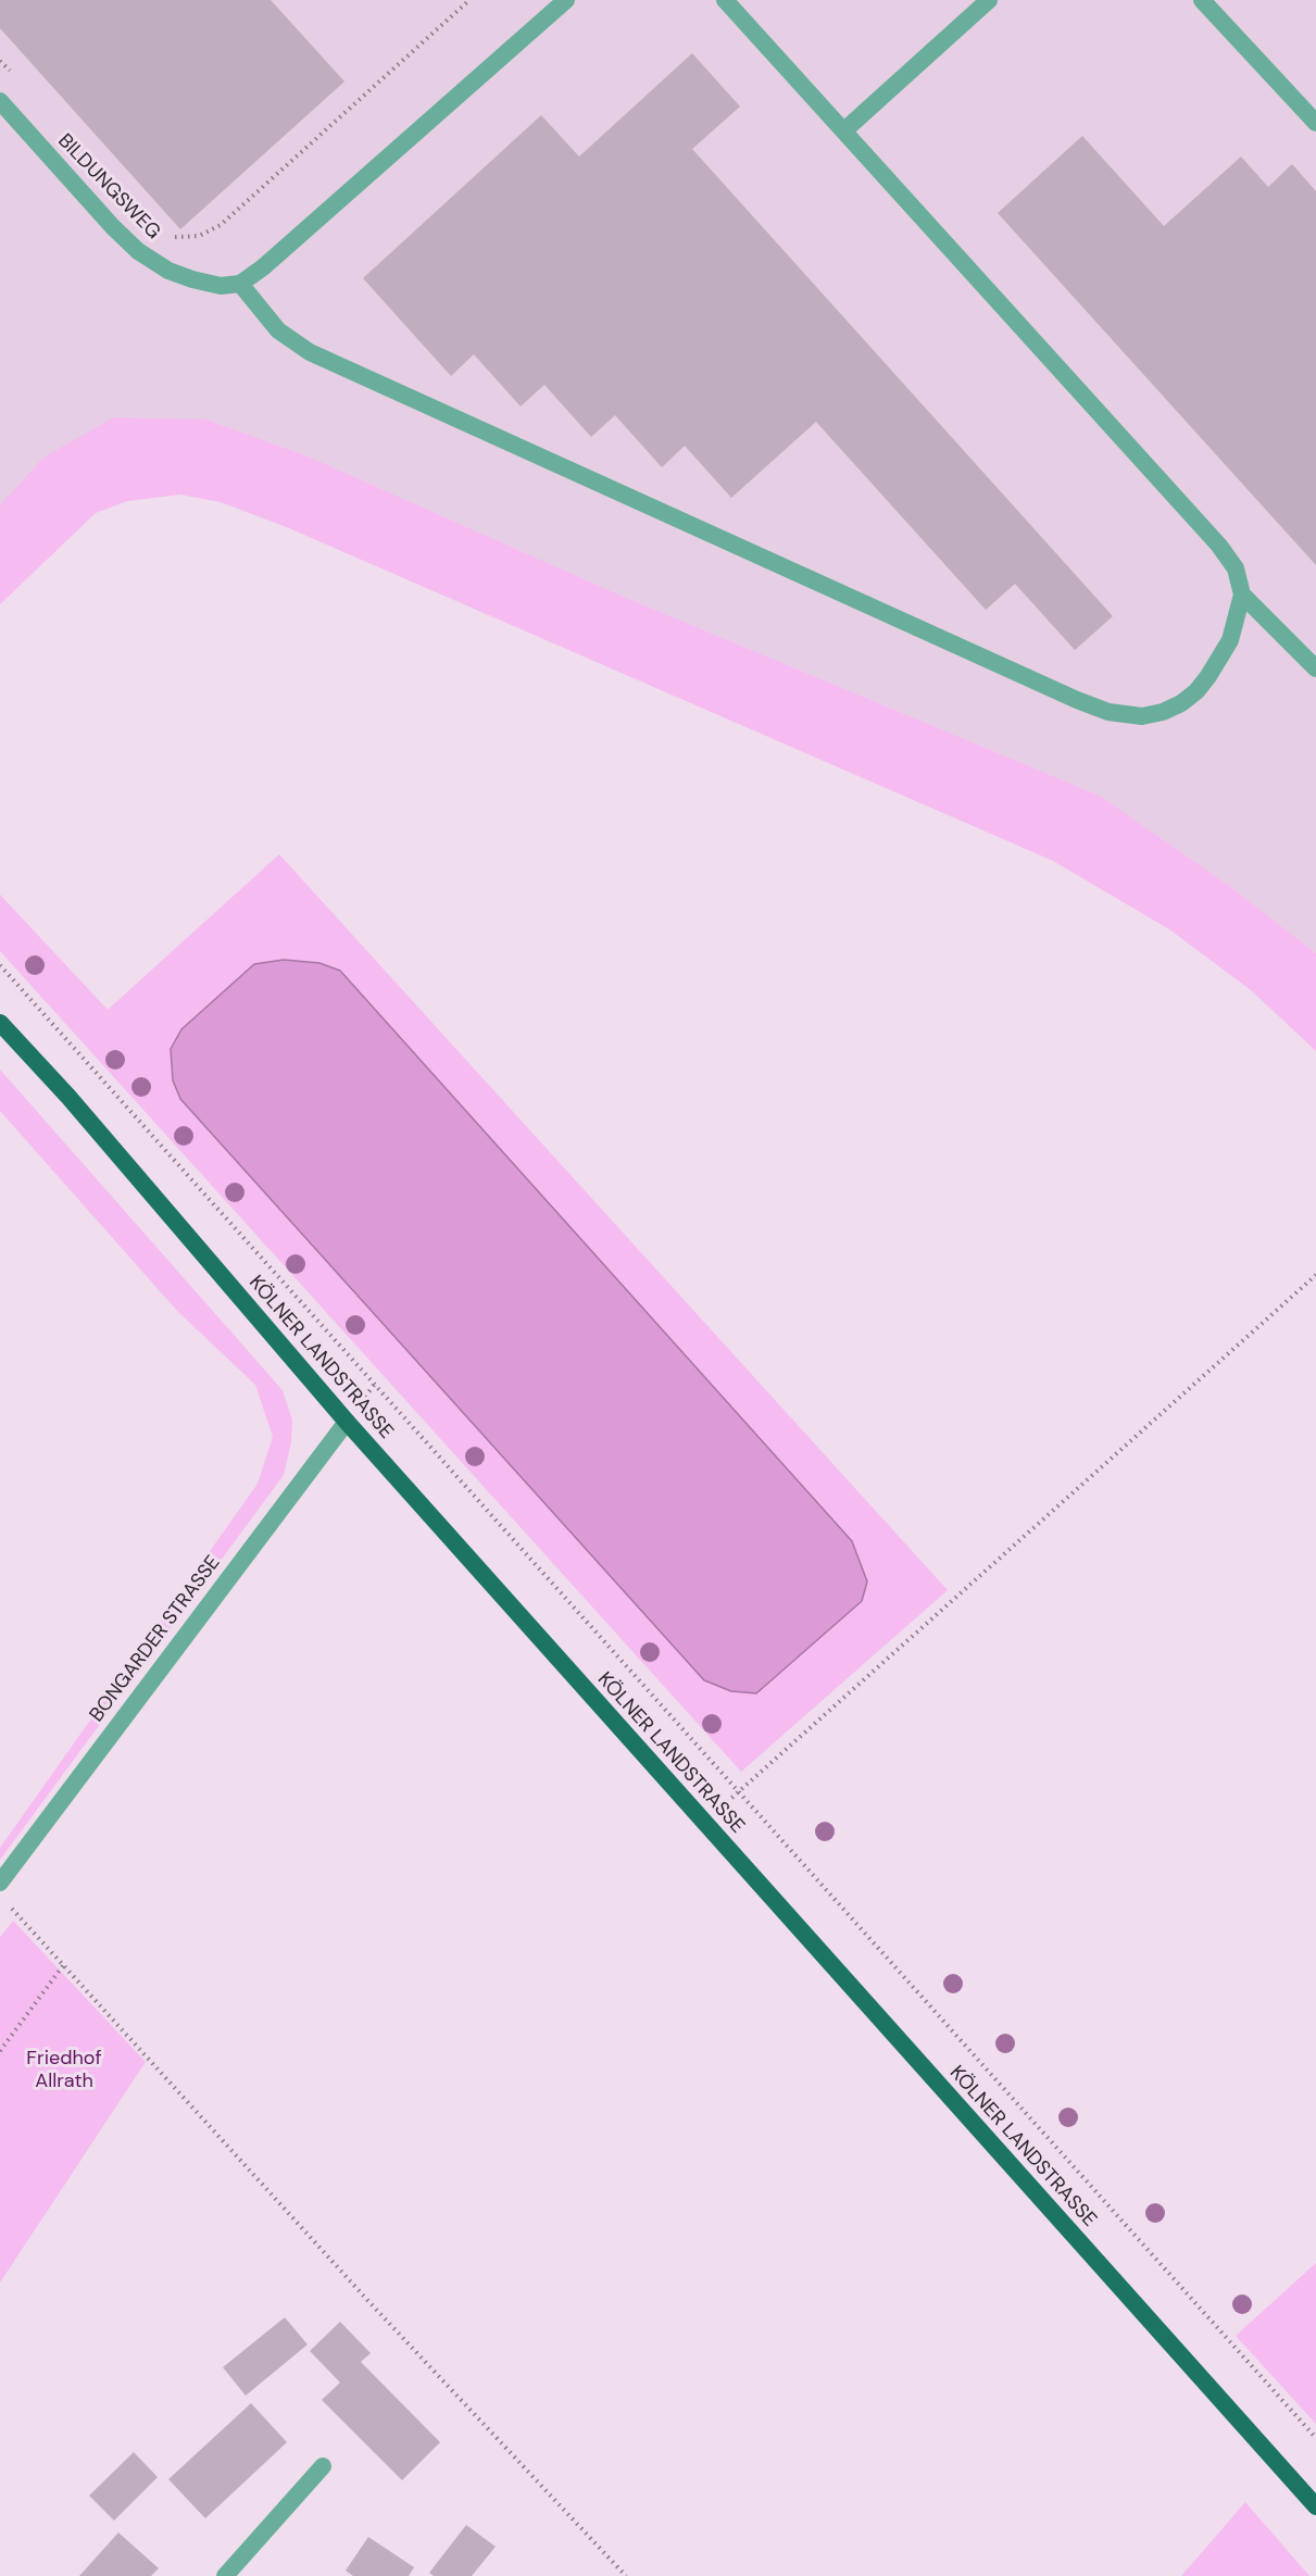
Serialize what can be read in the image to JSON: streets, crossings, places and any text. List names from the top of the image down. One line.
{"streets":{"main road":["KÖLNER LANDSTRASSE"],"street":["BILDUNGSWEG","BONGARDER STRASSE"]},"crossings":[["KÖLNER LANDSTRASSE","BONGARDER STRASSE"]],"parks":["Friedhof Allrath"]}
